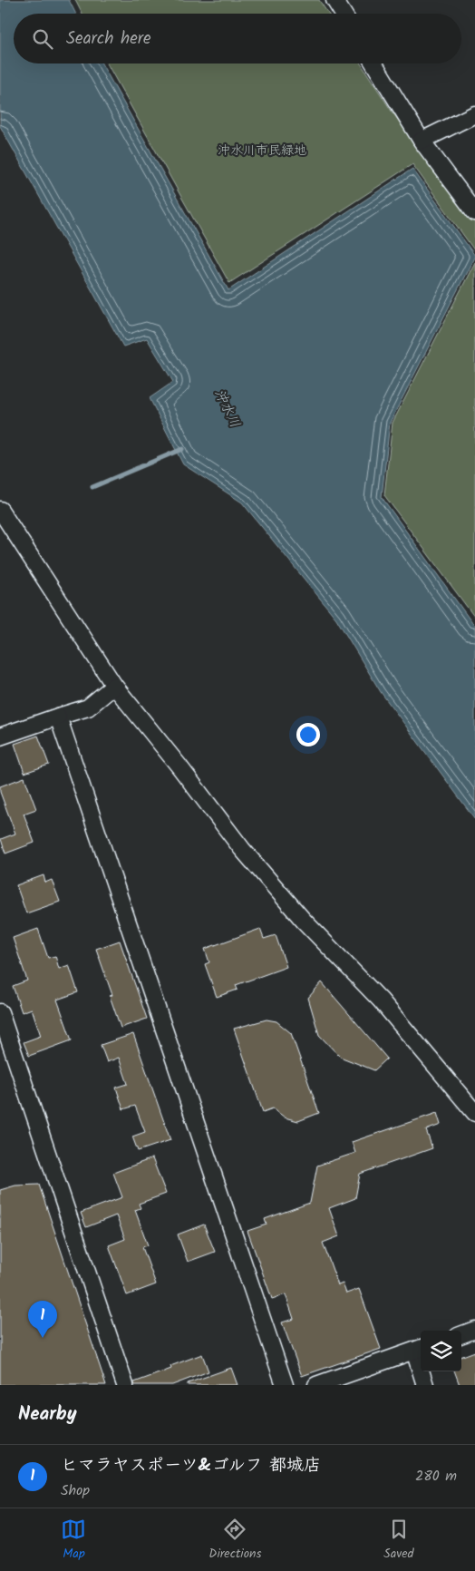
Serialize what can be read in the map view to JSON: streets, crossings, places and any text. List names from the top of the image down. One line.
{"water":["沖水川"],"parks":["沖水川市民緑地"],"page":{"search":"Search here","pins":"1","heading":"Nearby","list":[{"mark":"1","name":"ヒマラヤスポーツ&ゴルフ 都城店","note":"Shop","value":"280 m"}],"nav":["Map","Directions","Saved"]}}
